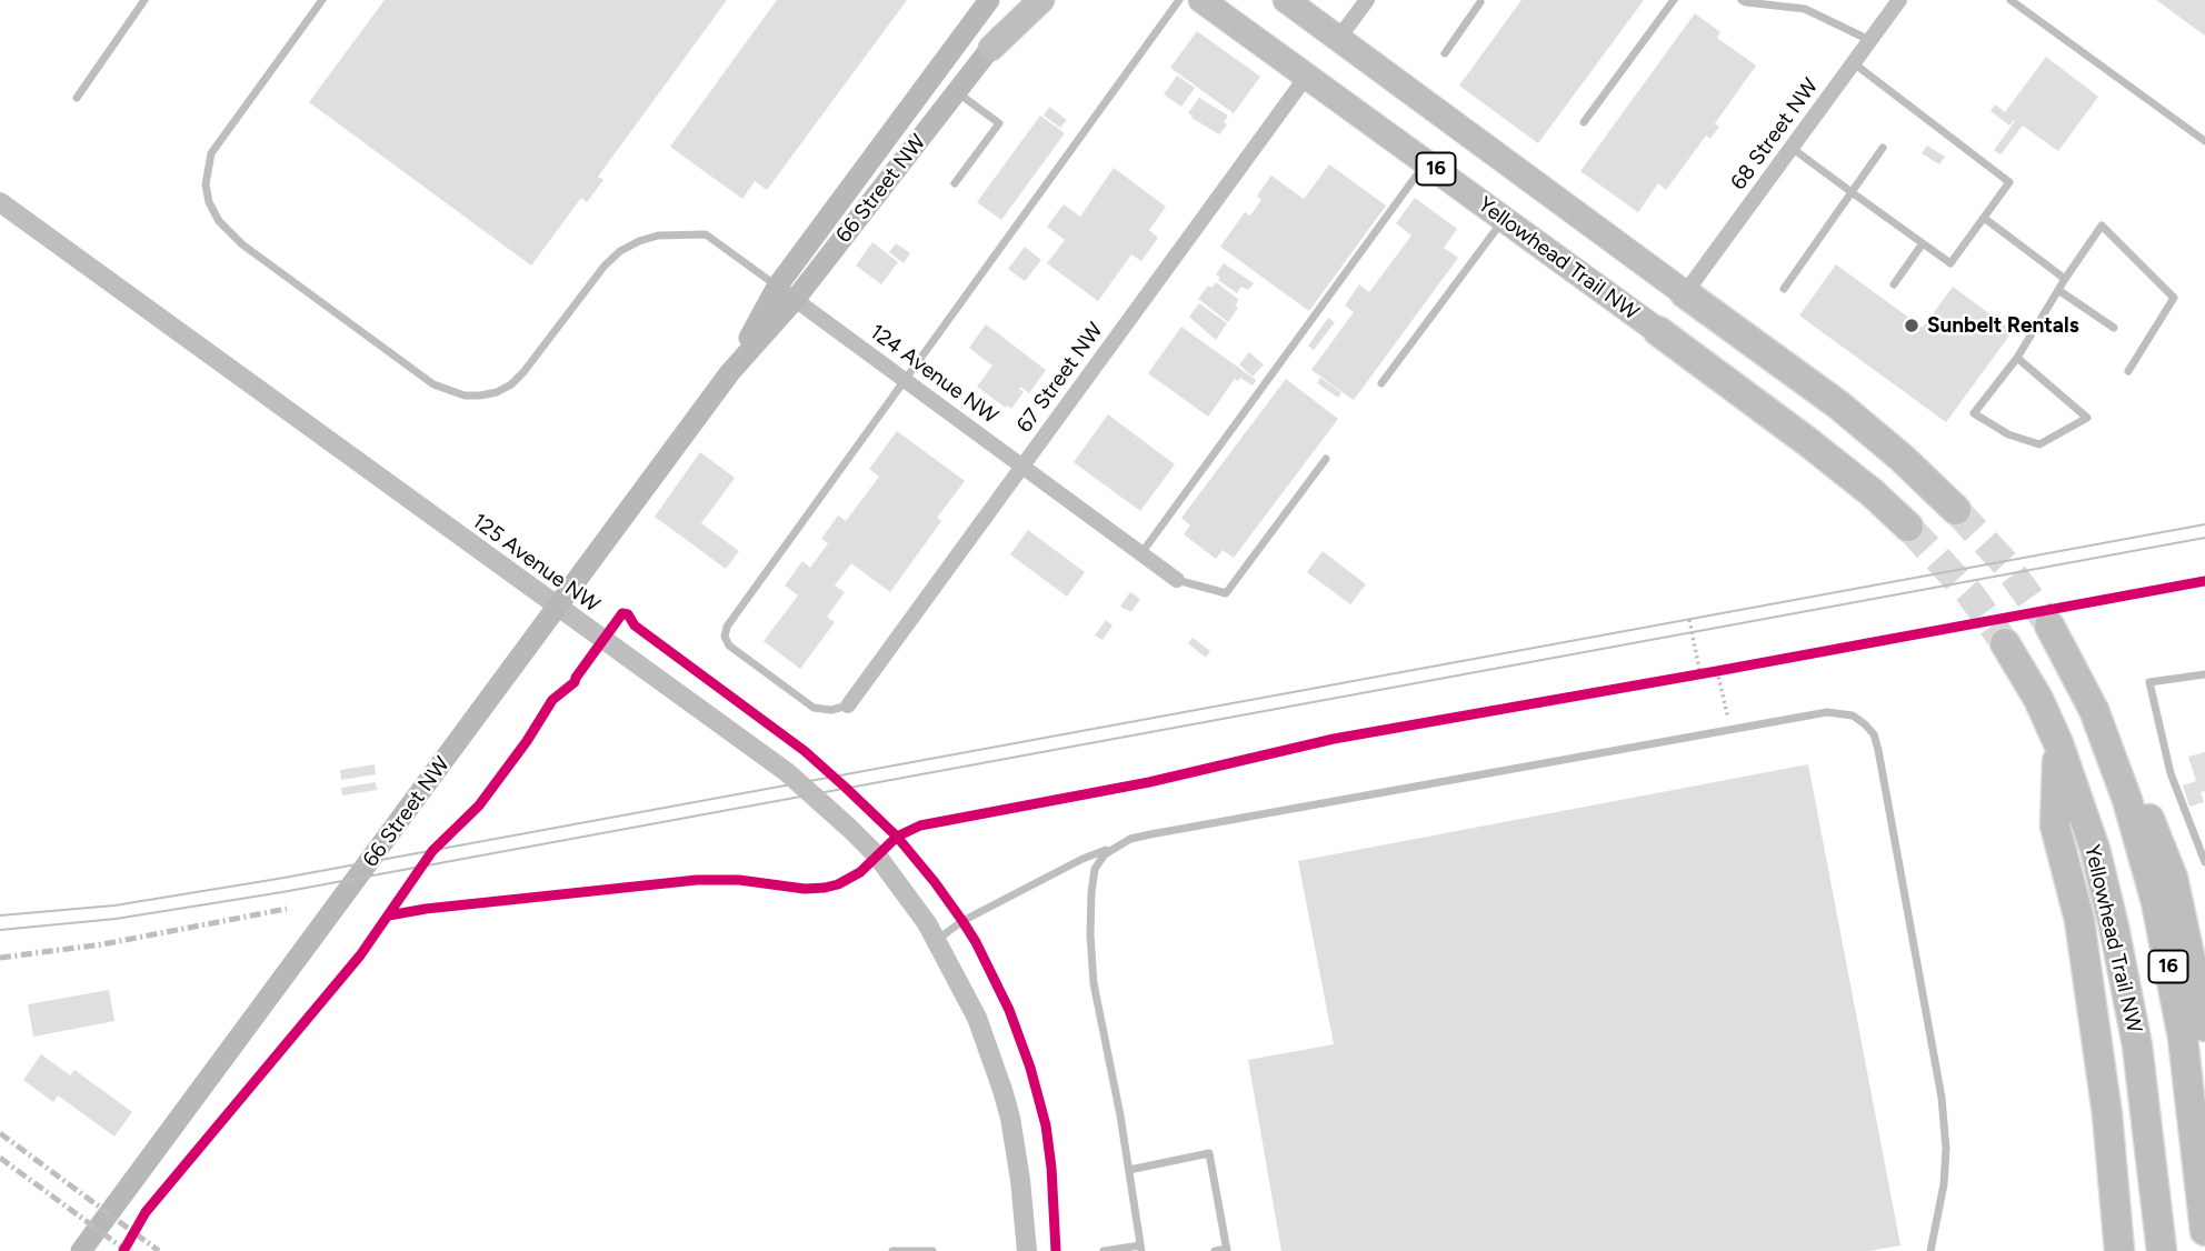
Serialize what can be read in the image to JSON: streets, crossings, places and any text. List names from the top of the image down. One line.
{"streets":{"highway":["16","Yellowhead Trail NW"],"main road":["66 Street NW"],"street":["68 Street NW","124 Avenue NW","67 Street NW","125 Avenue NW"]},"crossings":[["68 Street NW","16"],["66 Street NW","124 Avenue NW"],["66 Street NW","125 Avenue NW"],["Yellowhead Trail NW","67 Street NW"],["124 Avenue NW","67 Street NW"]],"places":["Sunbelt Rentals"]}
